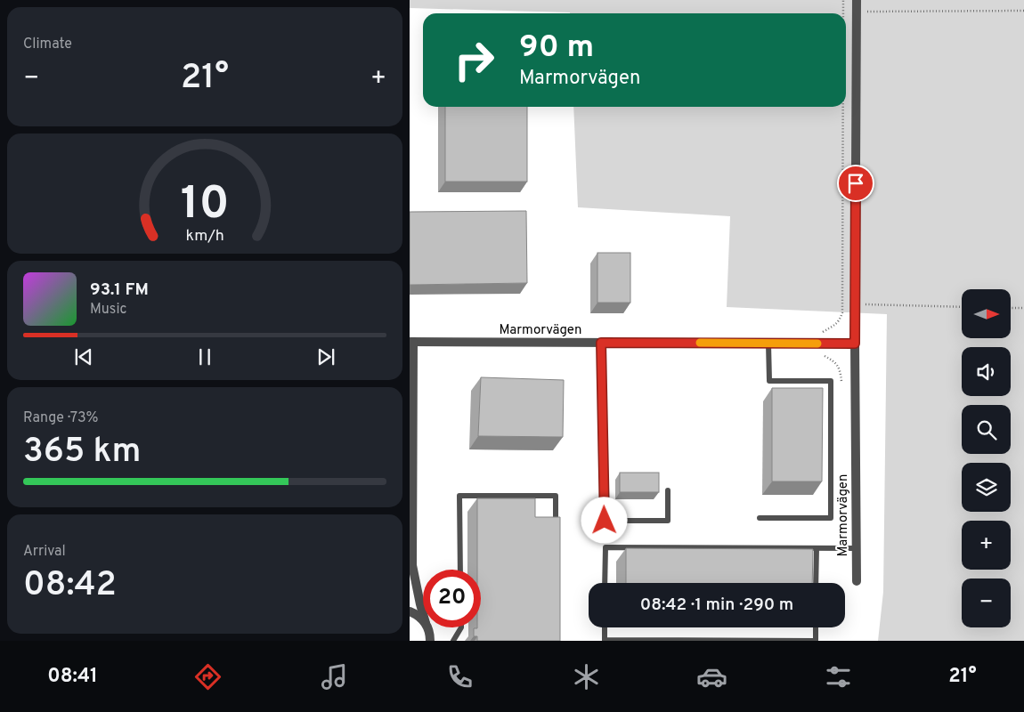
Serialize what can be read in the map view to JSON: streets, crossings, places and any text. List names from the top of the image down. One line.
{"streets":{"street":["Marmorvägen"]},"north":"right","page":{"tile":["Climate",["Range · 73%","365 km"],["Arrival","08:42"]],"turn":["90 m","Marmorvägen"],"heat":["−","21°","+"],"song":["93.1 FM","Music"],"map_buttons":["+","−"],"limit":"20","trip":"08:42 · 1 min · 290 m","tabs":["08:41","21°"],"gauge":["10","km/h"]}}
